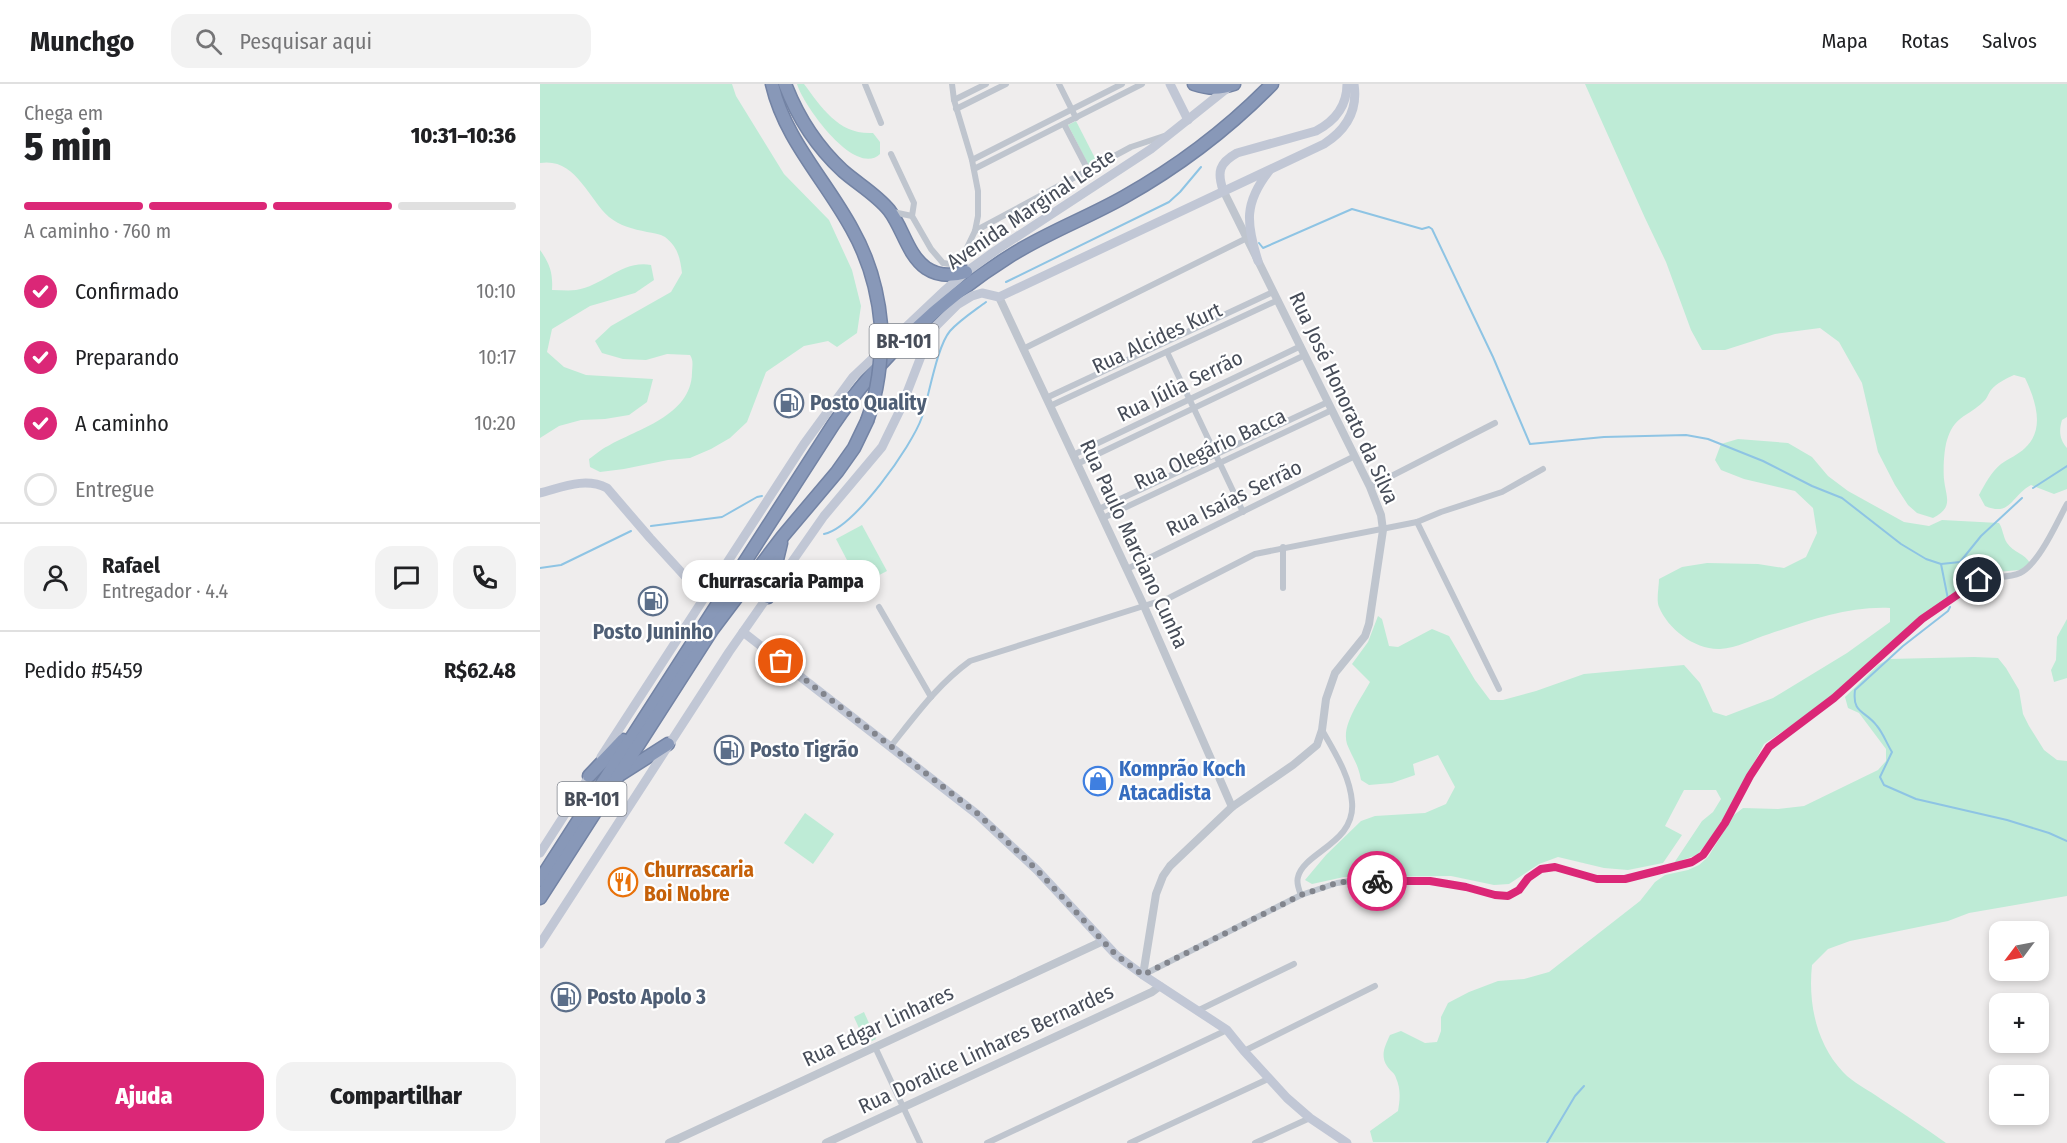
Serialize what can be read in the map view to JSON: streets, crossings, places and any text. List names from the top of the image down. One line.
{"streets":{"highway":["BR-101"],"main road":["Avenida Marginal Leste"],"street":["Rua Alcides Kurt","Rua Júlia Serrão","Rua José Honorato da Silva","Rua Olegário Bacca","Rua Isaías Serrão","Rua Paulo Marciano Cunha","Rua Edgar Linhares","Rua Doralice Linhares Bernardes"]},"crossings":[["Rua Alcides Kurt","Rua José Honorato da Silva"],["Rua Alcides Kurt","Rua Paulo Marciano Cunha"],["Rua Júlia Serrão","Rua José Honorato da Silva"],["Rua Júlia Serrão","Rua Paulo Marciano Cunha"],["Rua José Honorato da Silva","Rua Olegário Bacca"],["Rua José Honorato da Silva","Rua Isaías Serrão"],["Rua José Honorato da Silva","Rua Paulo Marciano Cunha"],["Rua Olegário Bacca","Rua Paulo Marciano Cunha"],["Rua Isaías Serrão","Rua Paulo Marciano Cunha"]],"places":{"fuel station":["Posto Quality","Posto Juninho","Posto Tigrão","Posto Apolo 3"],"other":["Churrascaria Pampa"],"shop":["Komprão Koch Atacadista"],"restaurant":["Churrascaria Boi Nobre"]},"north":"bottom left","page":{"header":"Munchgo","search":"Pesquisar aqui","nav":["Mapa","Rotas","Salvos"],"heading":["5 min","Chega em","10:31–10:36"],"panel":["Rafael","Entregador · 4.4","Pedido #5459","R$62.48"],"bar":"A caminho · 760 m","list":[["Confirmado","10:10"],["Preparando","10:17"],["A caminho","10:20"],"Entregue"],"bubble":"Churrascaria Pampa","map_buttons":["+","−"],"buttons":["Ajuda","Compartilhar"]}}
